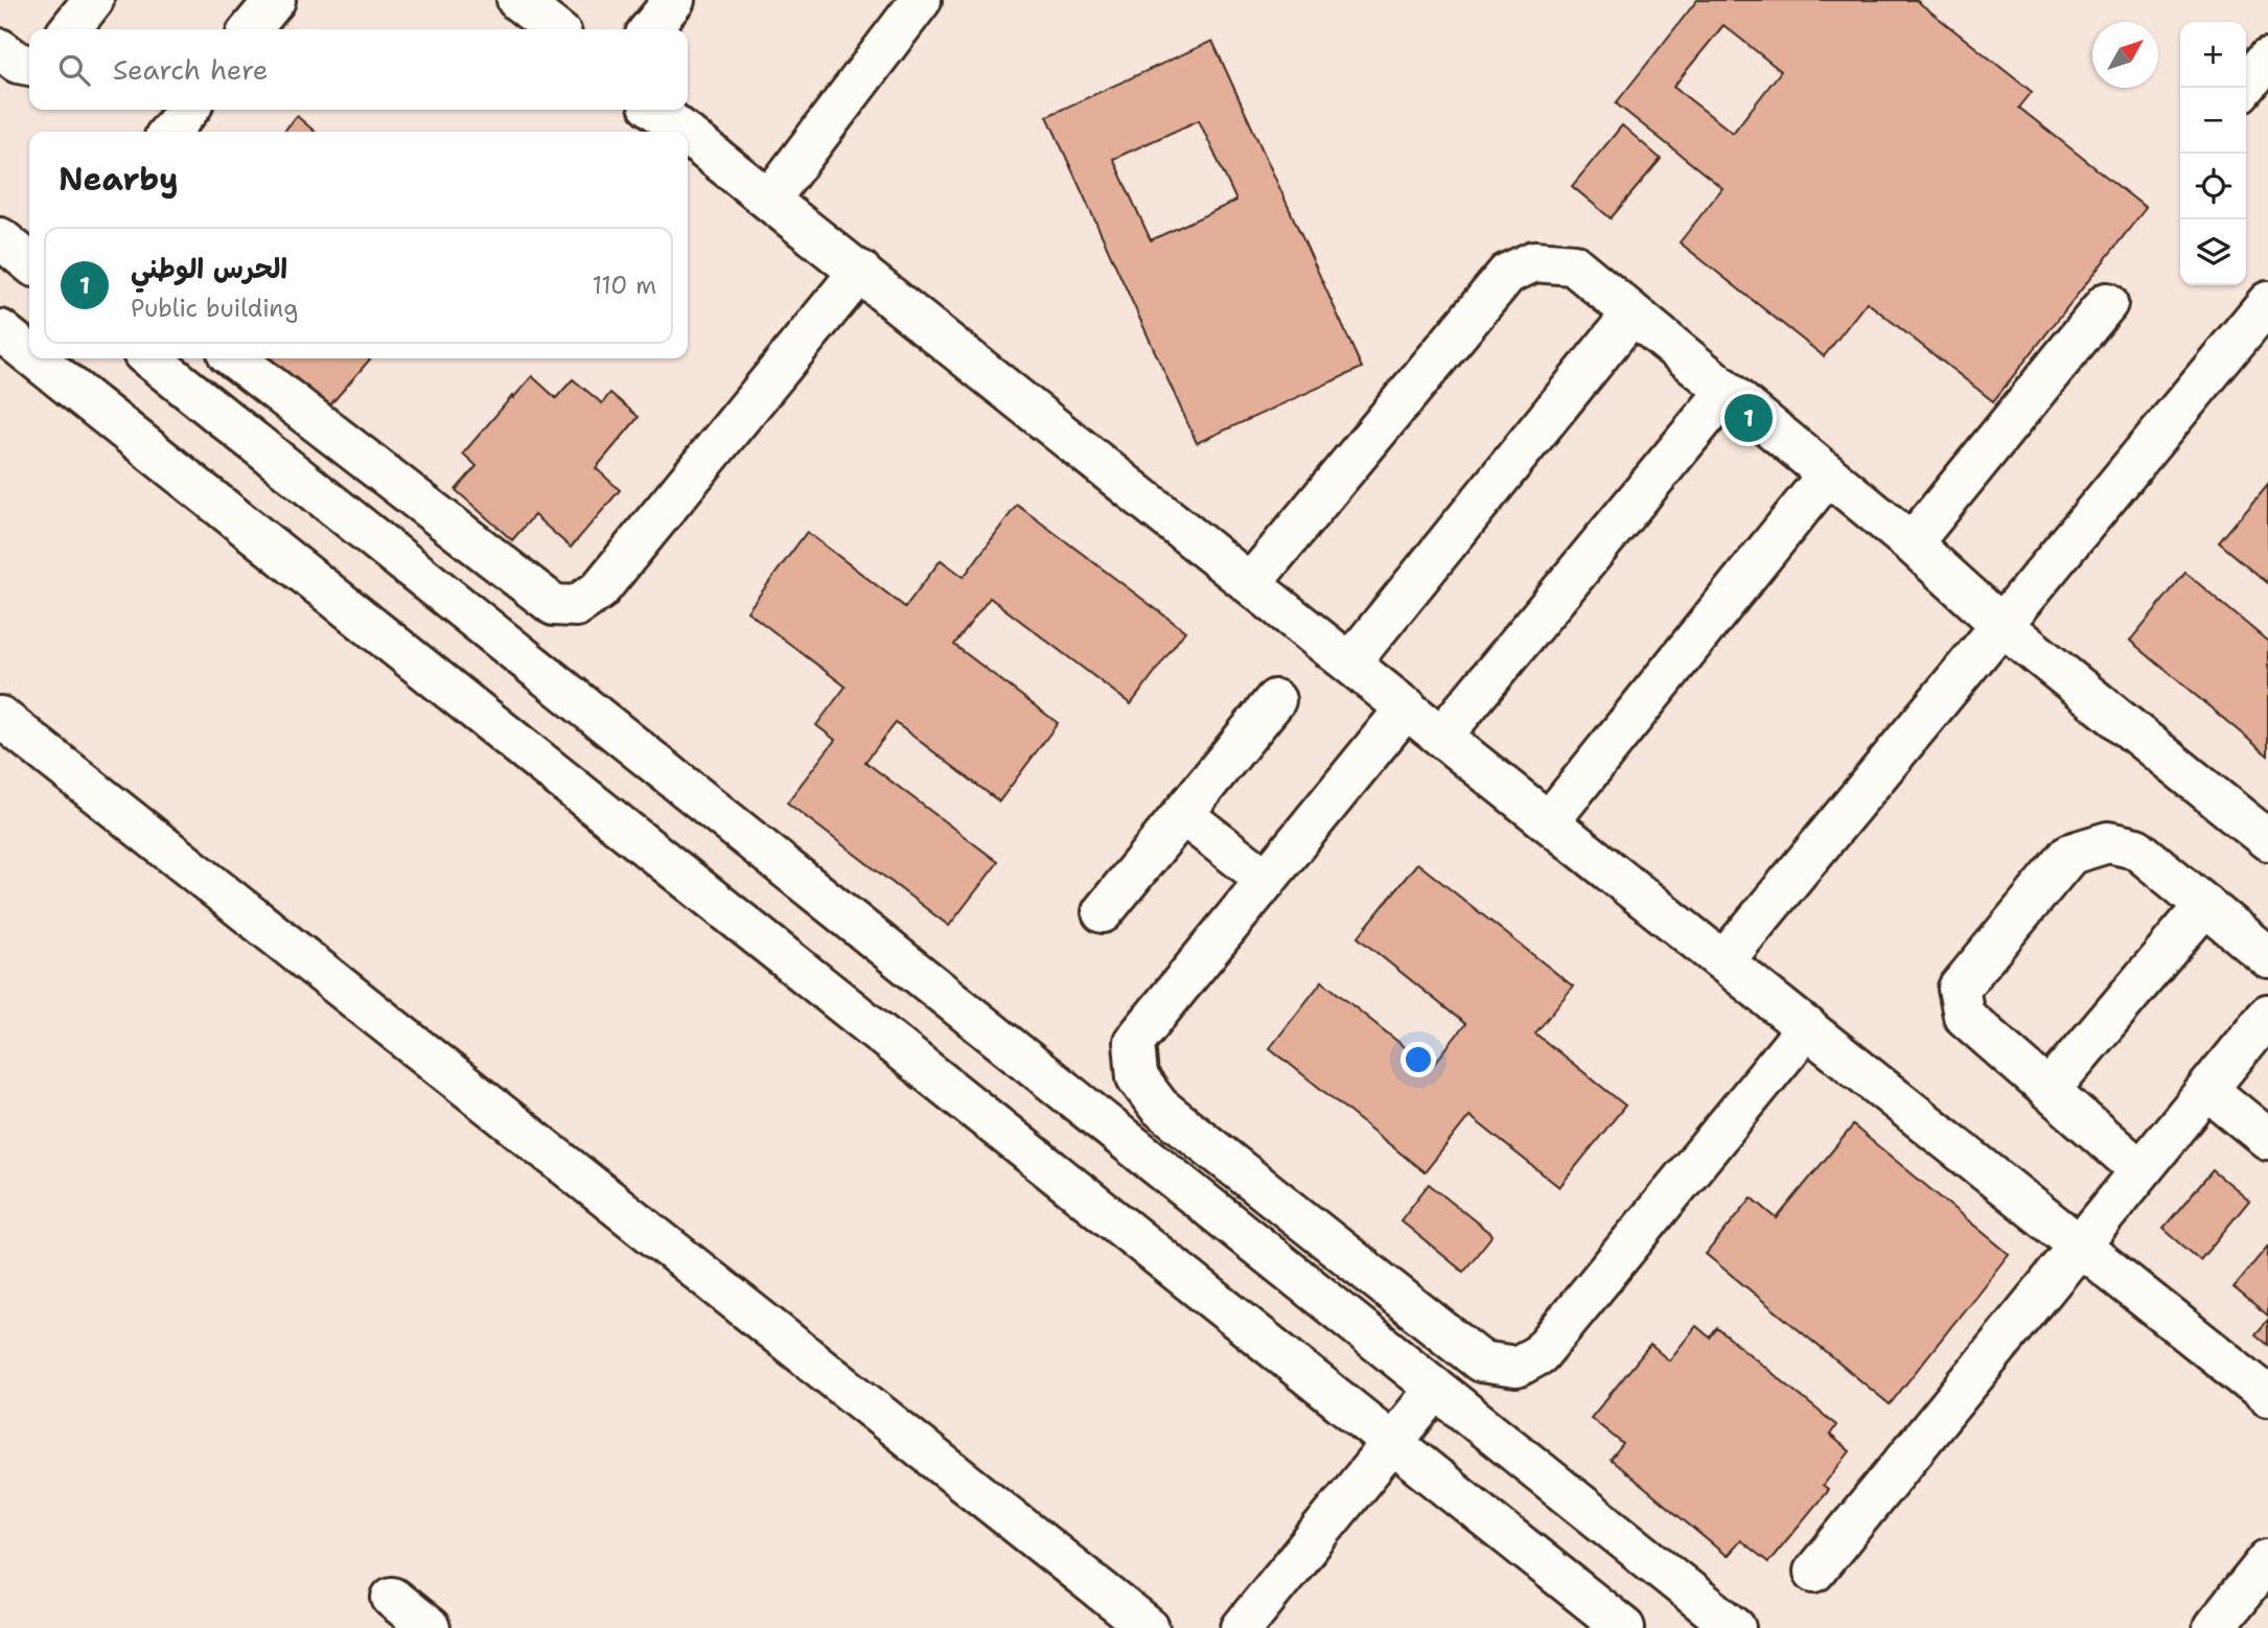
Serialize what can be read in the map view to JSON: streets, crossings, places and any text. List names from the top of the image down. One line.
{"north":"top right","page":{"map_buttons":["+","−"],"search":"Search here","heading":"Nearby","list":[{"mark":"1","name":"الحرس الوطني","note":"Public building","value":"110 m"}],"pins":"1"}}
